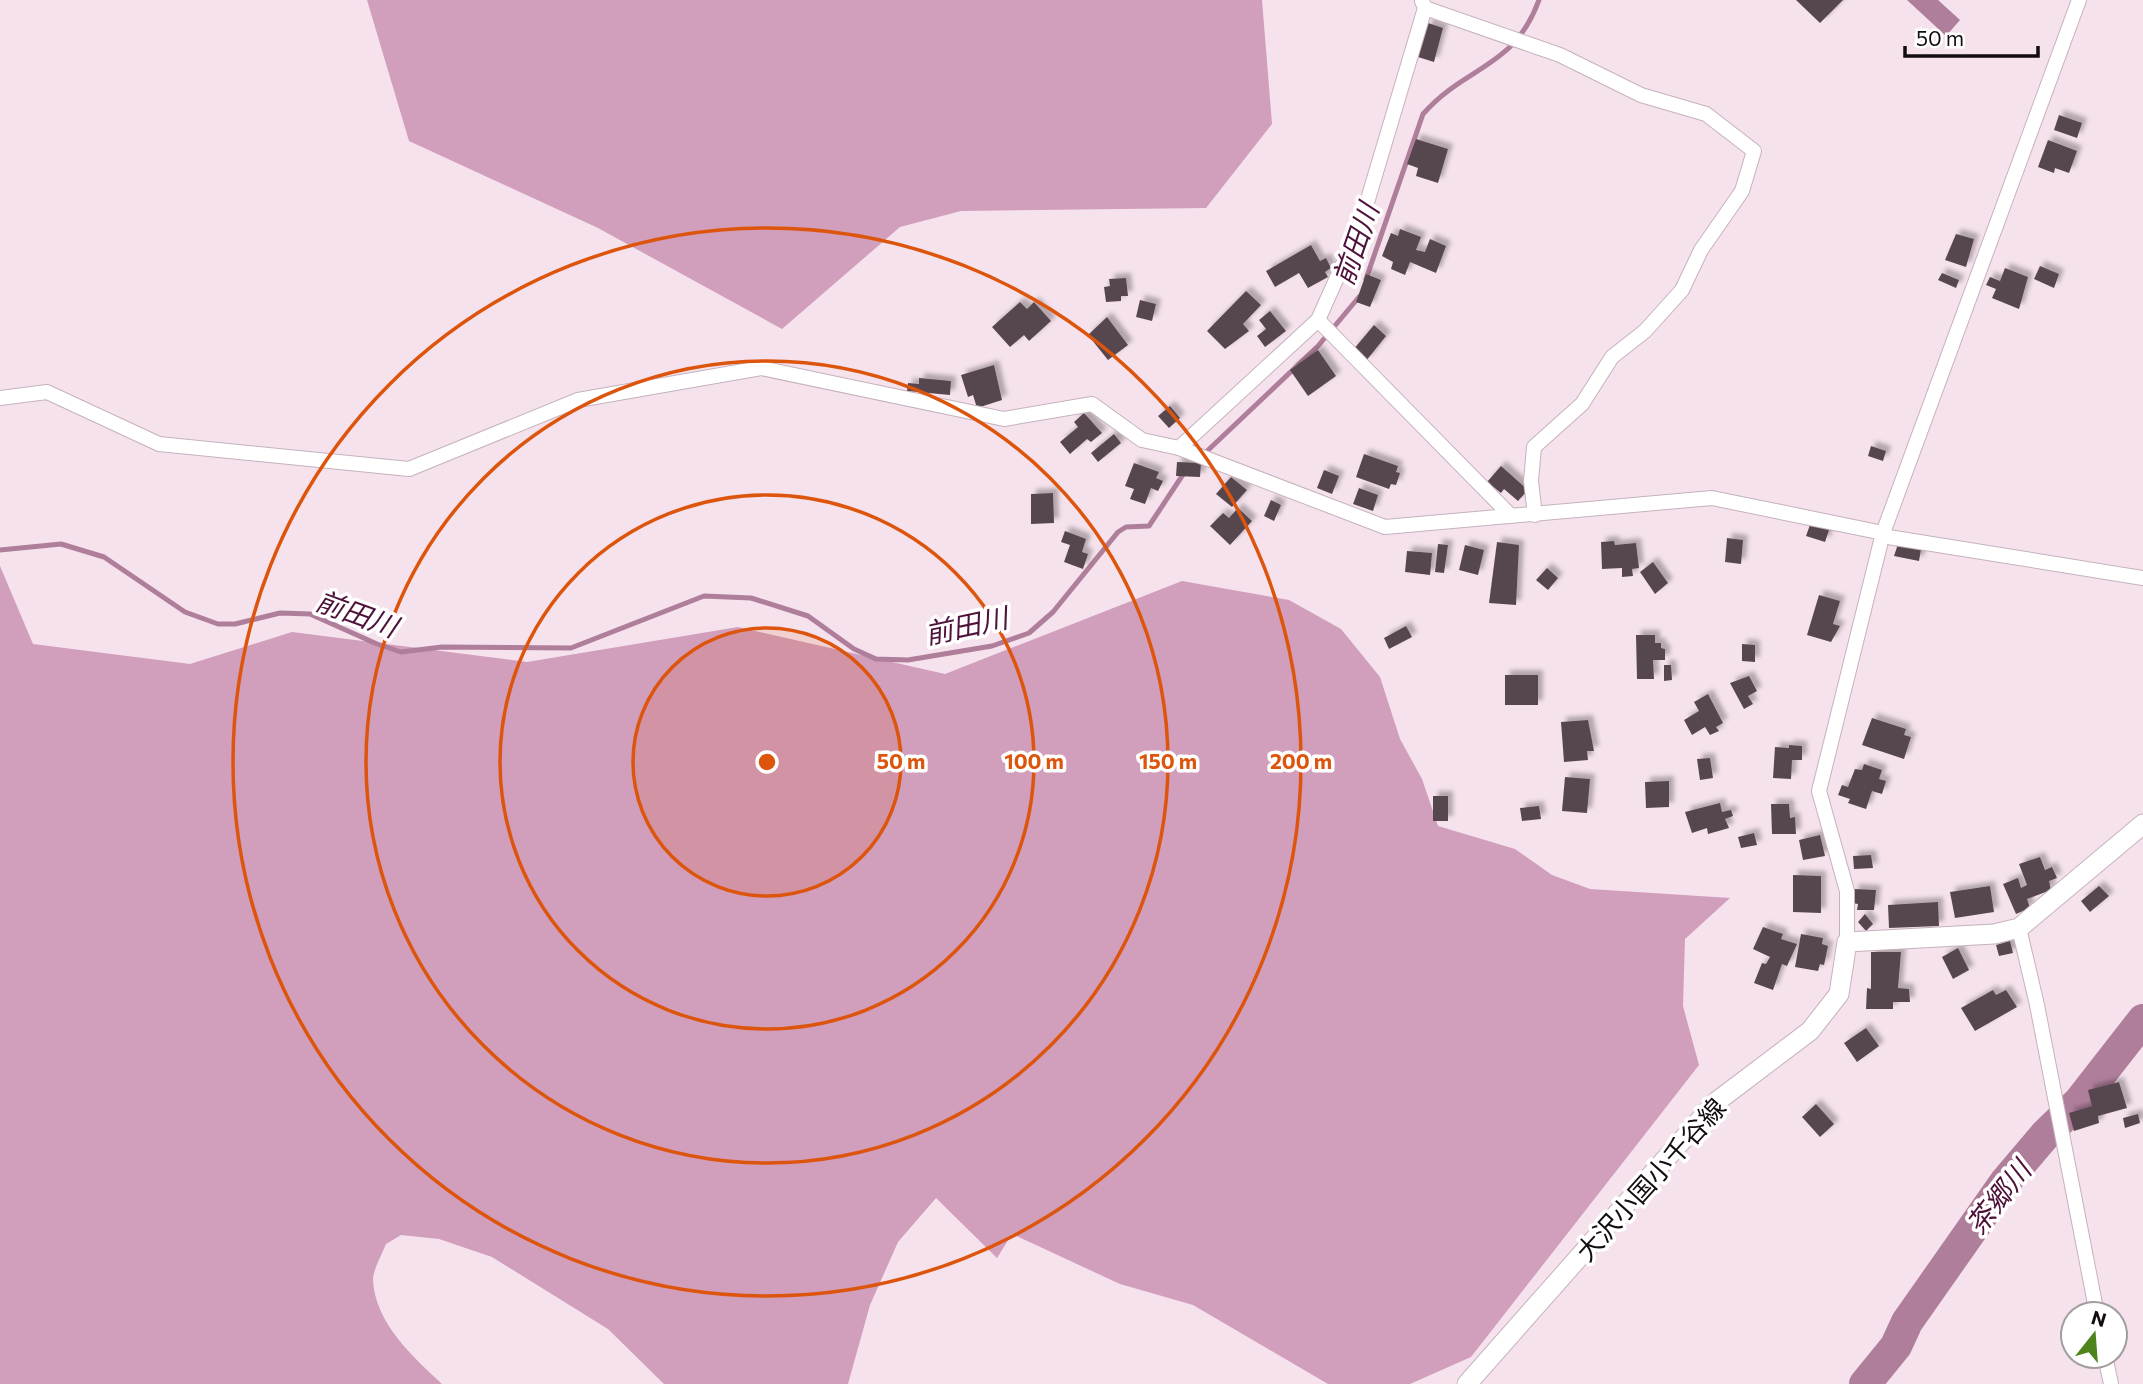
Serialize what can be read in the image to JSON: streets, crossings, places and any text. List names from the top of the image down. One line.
{"streets":{"main road":["大沢小国小千谷線"]},"water":["前田川","茶郷川"],"scale_bar":"50 m","north":"top","rings":["50 m","100 m","150 m","200 m"]}
